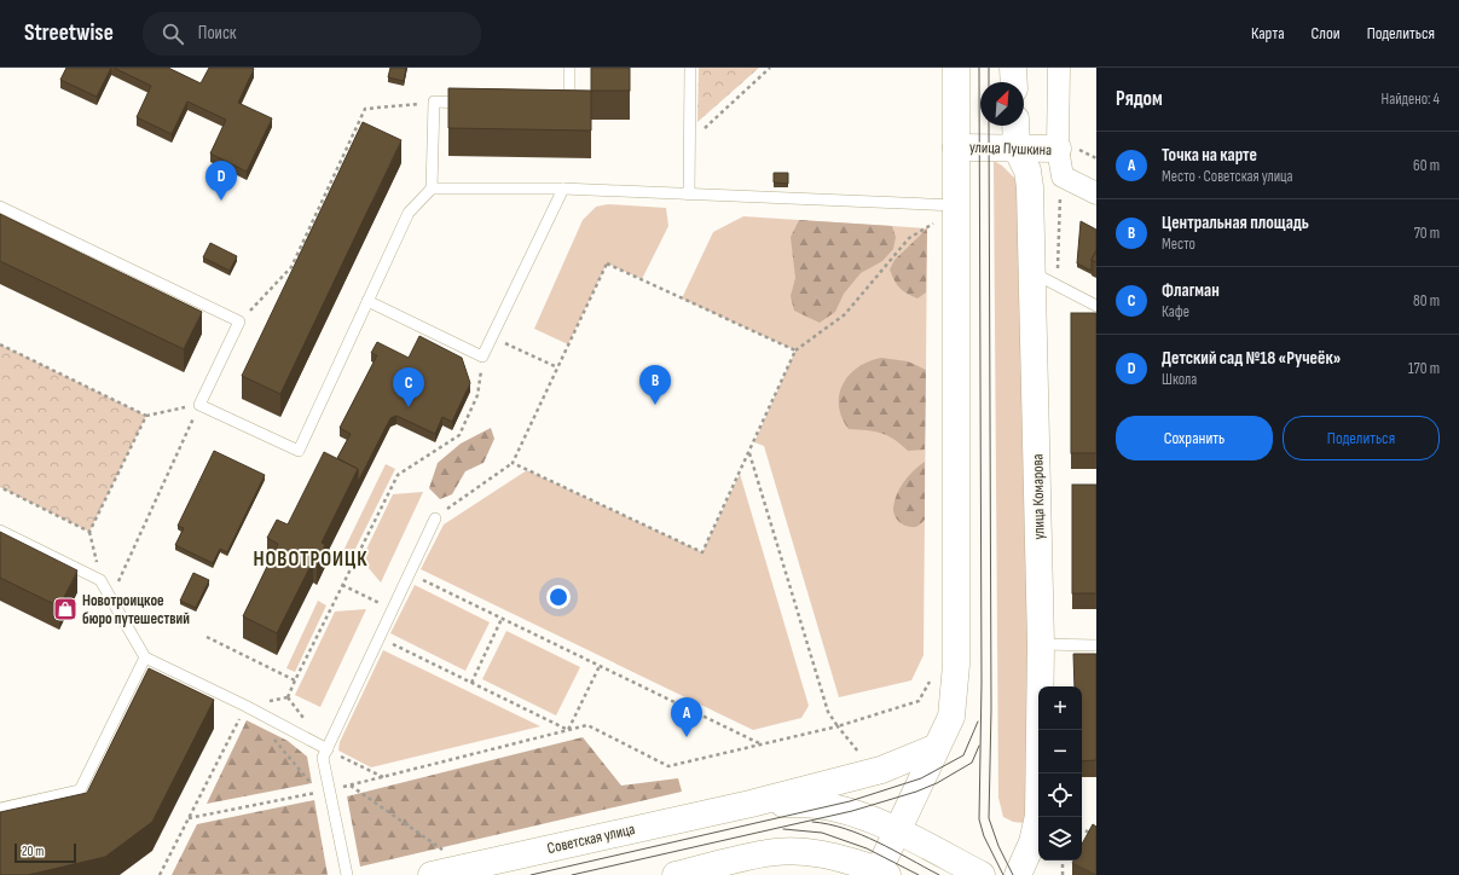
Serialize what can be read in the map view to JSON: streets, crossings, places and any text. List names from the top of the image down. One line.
{"streets":{"main road":["улица Пушкина","улица Комарова","Советская улица"]},"crossings":[["улица Пушкина","улица Комарова"]],"districts":["НОВОТРОИЦК"],"places":{"shop":["Новотроицкое бюро путешествий"]},"scale_bar":"20 m","north":"top right","page":{"header":"Streetwise","search":"Поиск","nav":["Карта","Слои","Поделиться"],"heading":["Рядом","Найдено: 4"],"list":[{"mark":"A","name":"Точка на карте","note":"Место · Советская улица","value":"60 m"},{"mark":"B","name":"Центральная площадь","note":"Место","value":"70 m"},{"mark":"C","name":"Флагман","note":"Кафе","value":"80 m"},{"mark":"D","name":"Детский сад №18 «Ручеёк»","note":"Школа","value":"170 m"}],"pins":["D","B","C","A"],"buttons":["Сохранить","Поделиться"],"map_buttons":["+","−"],"scale":"20 m"}}
